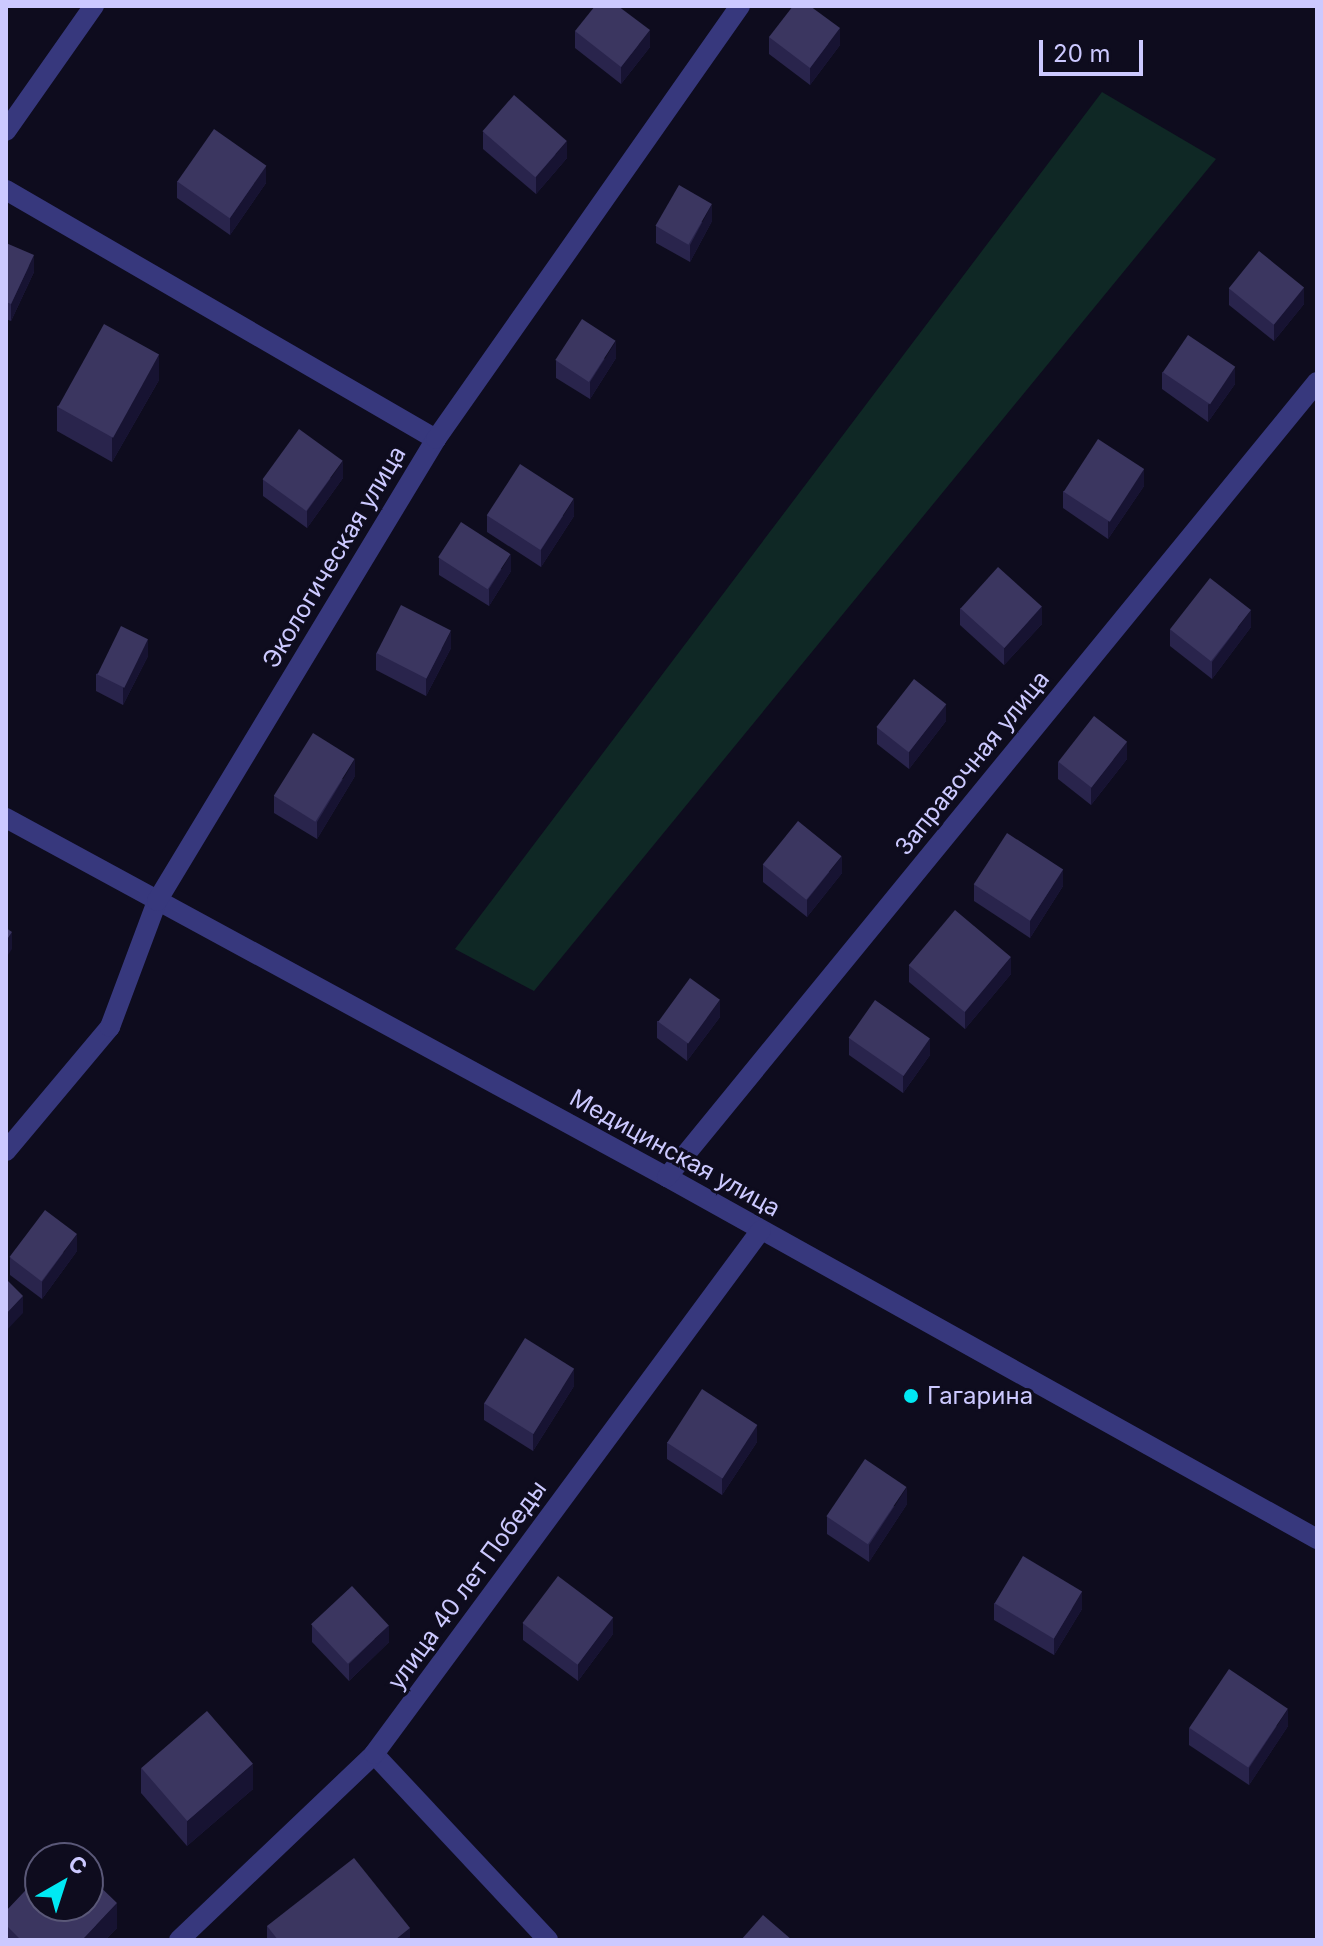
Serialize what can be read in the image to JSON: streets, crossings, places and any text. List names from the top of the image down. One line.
{"streets":{"street":["Экологическая улица","Заправочная улица","Медицинская улица","улица 40 лет Победы"]},"crossings":[["Экологическая улица","Медицинская улица"],["Заправочная улица","Медицинская улица"],["Медицинская улица","улица 40 лет Победы"]],"places":["Гагарина"],"scale_bar":"20 m","north":"top right"}
